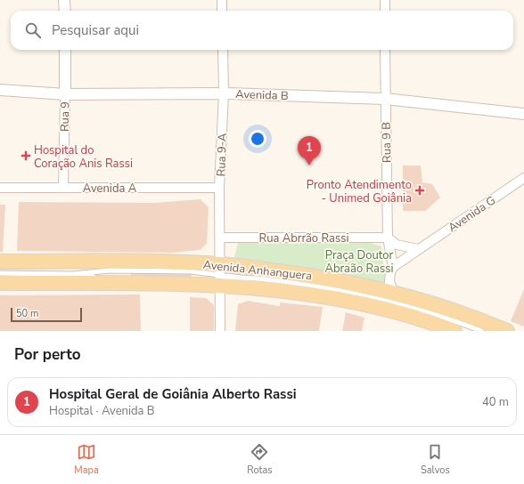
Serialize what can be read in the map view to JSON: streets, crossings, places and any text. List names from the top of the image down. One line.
{"streets":{"main road":["Avenida Anhanguera"],"street":["Avenida B","Rua 9","Rua 9 B","Rua 9-A","Avenida A","Avenida G","Rua Abrrão Rassi"]},"crossings":[["Avenida B","Rua 9"],["Avenida B","Rua 9 B"],["Avenida B","Rua 9-A"],["Rua 9","Avenida A"],["Rua 9 B","Avenida G"],["Rua 9 B","Rua Abrrão Rassi"],["Rua 9-A","Avenida A"],["Rua 9-A","Rua Abrrão Rassi"],["Rua 9-A","Avenida Anhanguera"]],"parks":["Praça Doutor Abraão Rassi"],"places":{"health":["Hospital do Coração Anis Rassi","Pronto Atendimento - Unimed Goiânia"]},"scale_bar":"50 m","page":{"search":"Pesquisar aqui","pins":"1","scale":"50 m","heading":"Por perto","list":[{"mark":"1","name":"Hospital Geral de Goiânia Alberto Rassi","note":"Hospital · Avenida B","value":"40 m"}],"nav":["Mapa","Rotas","Salvos"]}}
